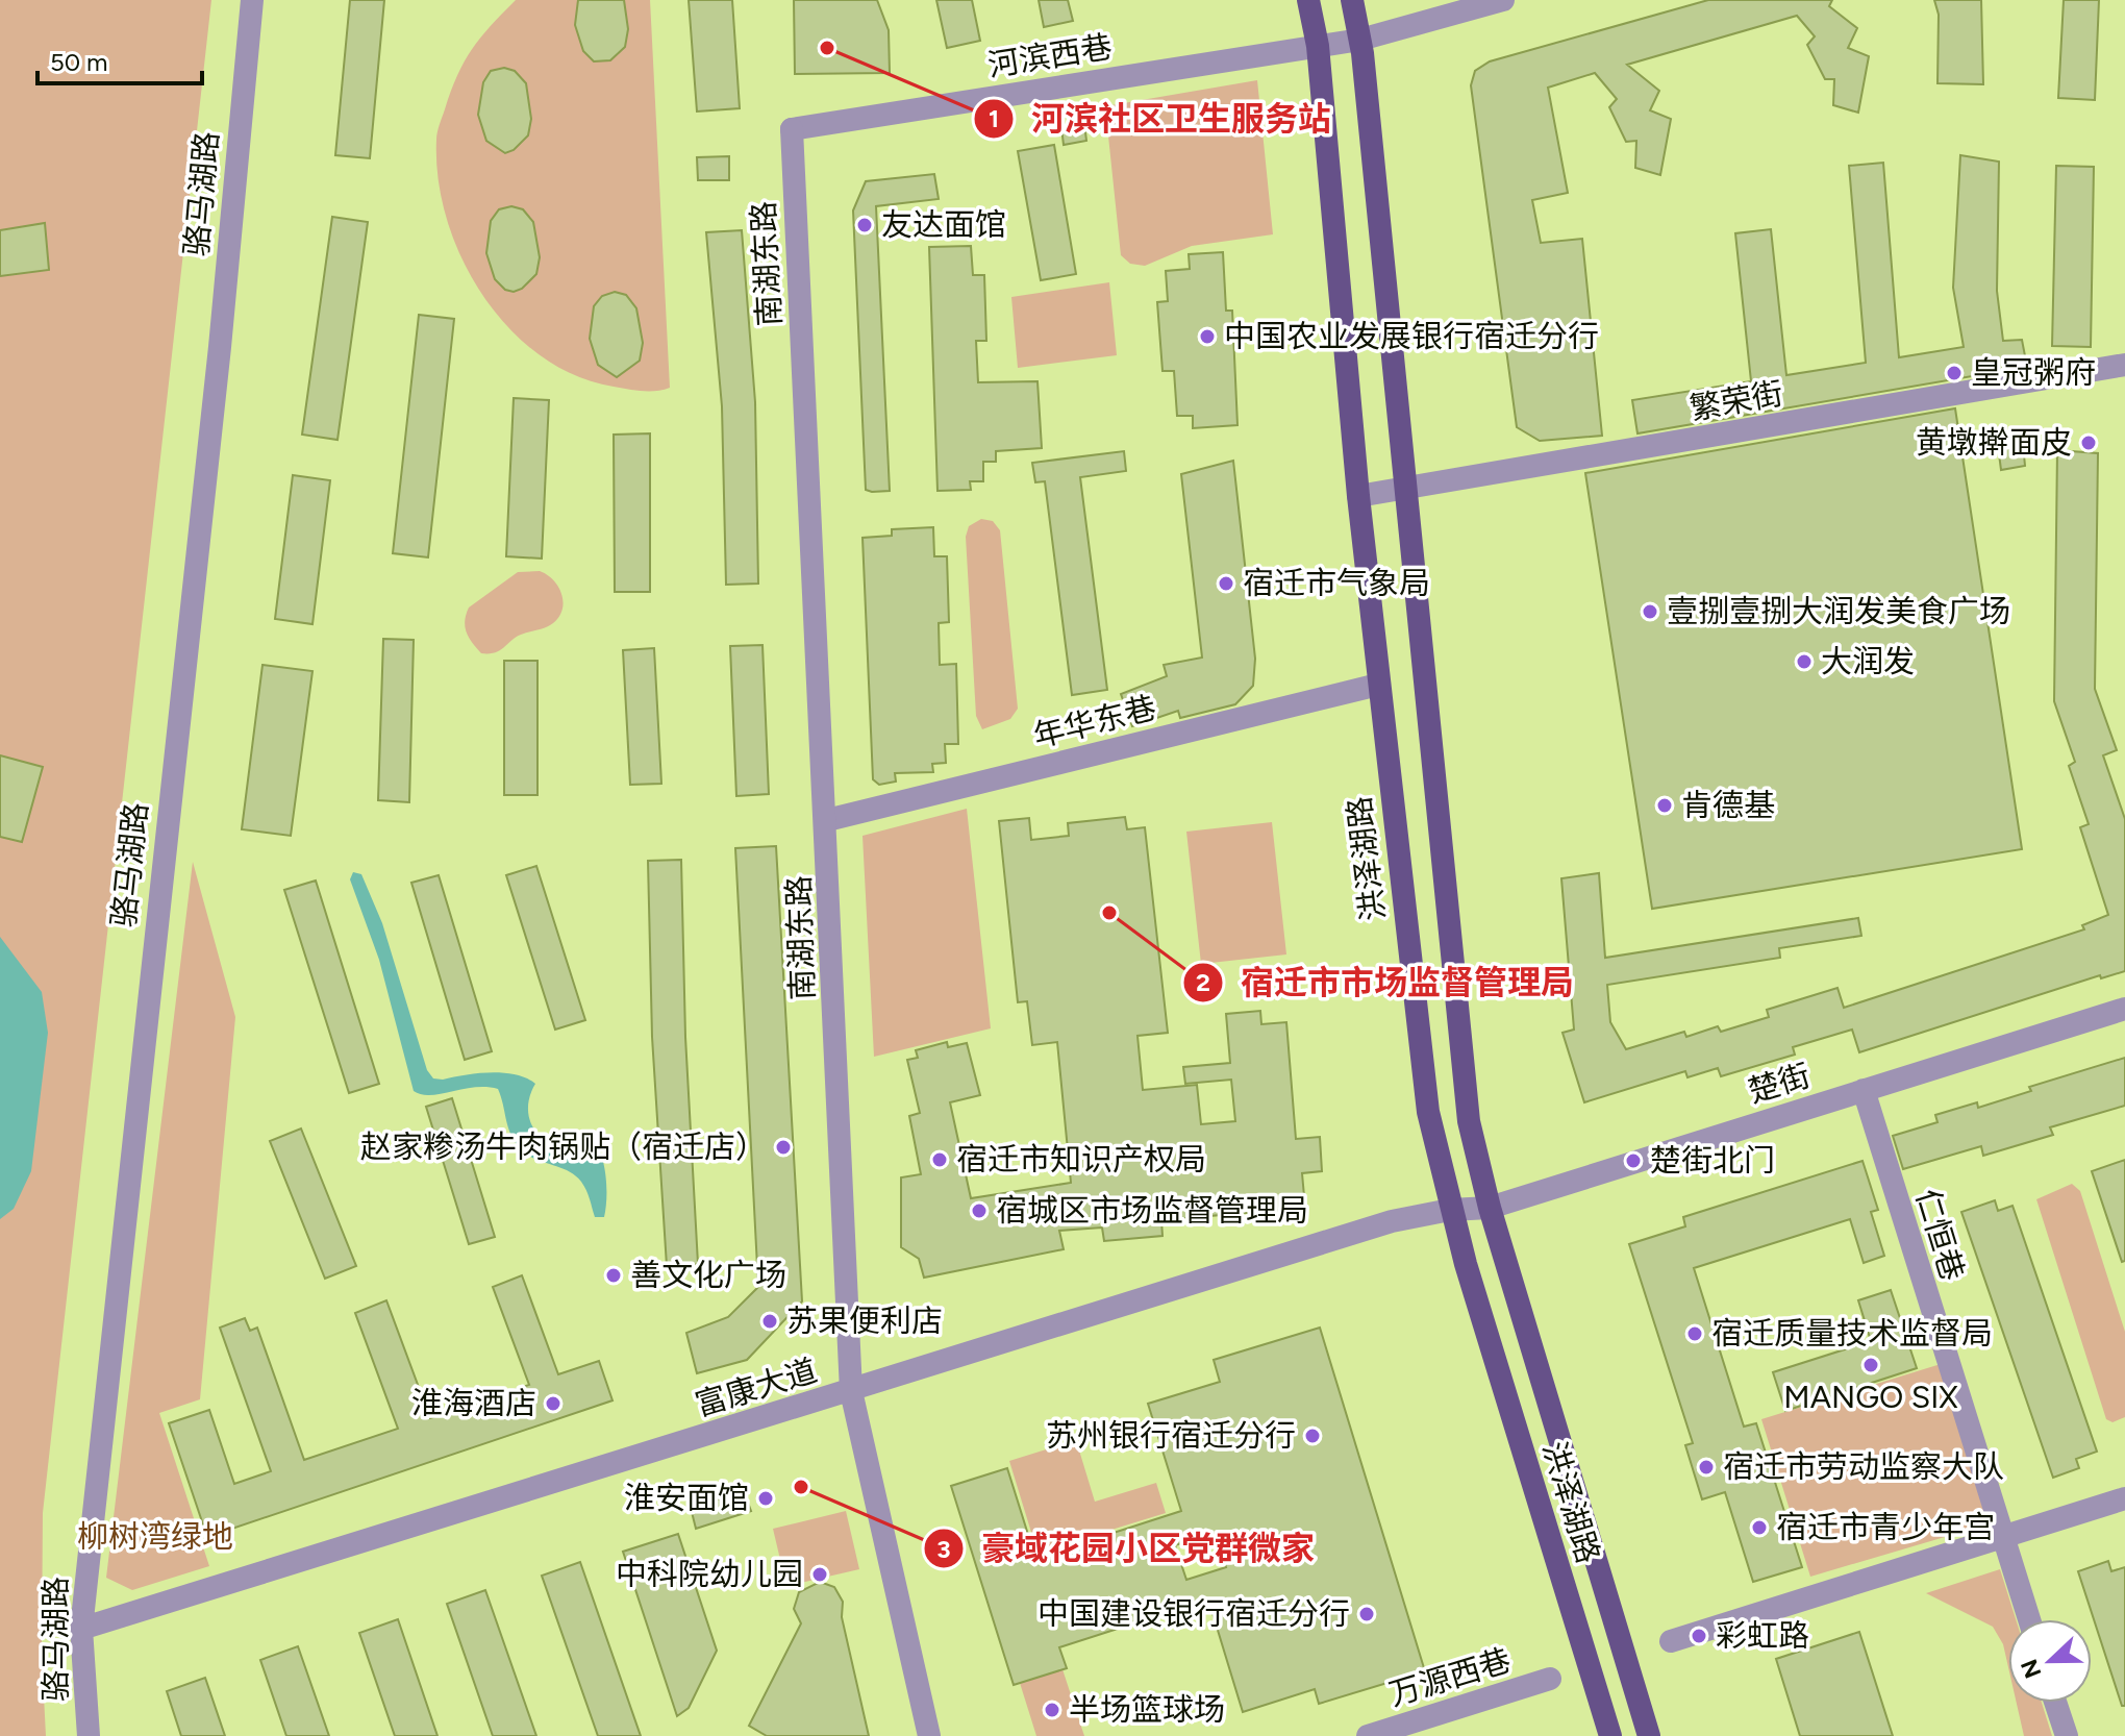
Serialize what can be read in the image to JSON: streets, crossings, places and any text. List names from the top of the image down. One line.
{"streets":{"main road":["洪泽湖路"],"street":["河滨西巷","骆马湖路","南湖东路","繁荣街","年华东巷","楚街","仁恒巷","富康大道","万源西巷"]},"crossings":[["河滨西巷","南湖东路"],["河滨西巷","洪泽湖路"],["骆马湖路","富康大道"],["南湖东路","年华东巷"],["南湖东路","富康大道"],["繁荣街","洪泽湖路"],["年华东巷","洪泽湖路"],["洪泽湖路","楚街"],["洪泽湖路","富康大道"],["楚街","仁恒巷"],["楚街","富康大道"]],"parks":["柳树湾绿地"],"places":["河滨社区卫生服务站","友达面馆","中国农业发展银行宿迁分行","皇冠粥府","黄墩擀面皮","宿迁市气象局","壹捌壹捌大润发美食广场","大润发","肯德基","宿迁市市场监督管理局","赵家糁汤牛肉锅贴（宿迁店）","宿迁市知识产权局","楚街北门","宿城区市场监督管理局","善文化广场","苏果便利店","宿迁质量技术监督局","MANGO SIX","淮海酒店","苏州银行宿迁分行","宿迁市劳动监察大队","豪域花园小区党群微家","淮安面馆","宿迁市青少年宫","中科院幼儿园","中国建设银行宿迁分行","彩虹路","半场篮球场"],"scale_bar":"50 m","north":"left"}
